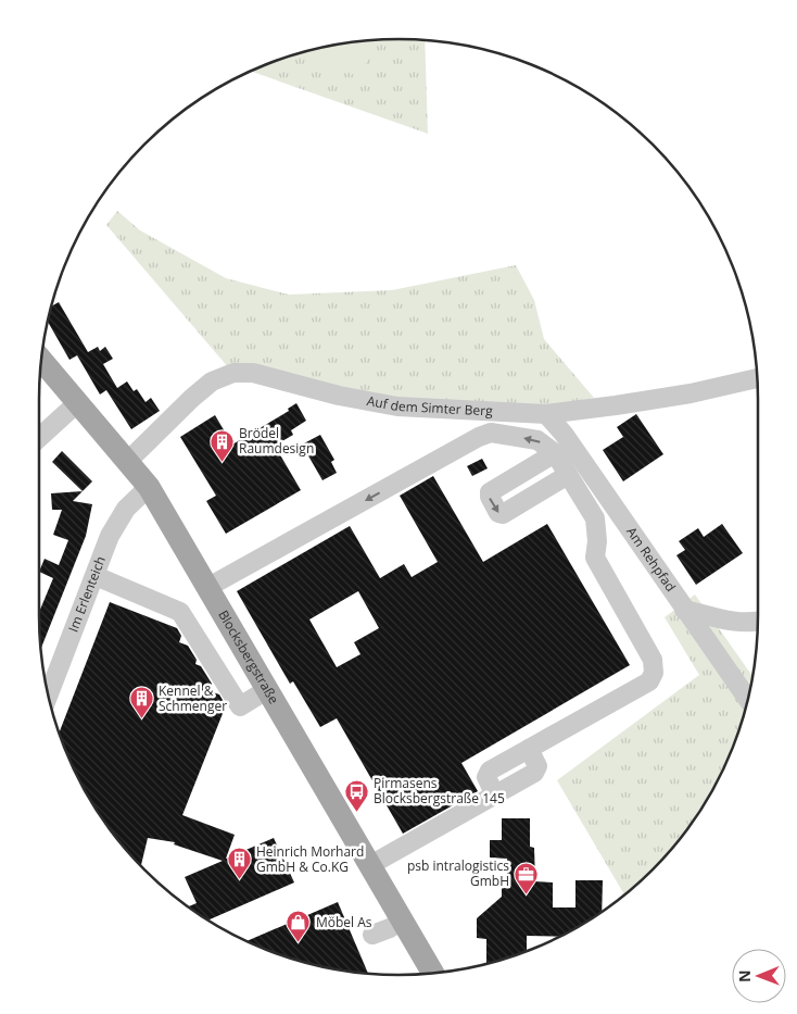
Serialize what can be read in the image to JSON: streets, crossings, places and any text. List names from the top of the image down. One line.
{"streets":{"main road":["Blocksbergstraße"],"street":["Auf dem Simter Berg","Am Rehpfad","Im Erlenteich"]},"crossings":[["Auf dem Simter Berg","Am Rehpfad"],["Auf dem Simter Berg","Blocksbergstraße"],["Im Erlenteich","Blocksbergstraße"]],"places":{"building":["Brödel Raumdesign","Kennel & Schmenger","Heinrich Morhard GmbH & Co.KG"],"bus stop":["Pirmasens Blocksbergstraße 145"],"office":["psb intralogistics GmbH"],"shop":["Möbel As"]},"north":"left"}
